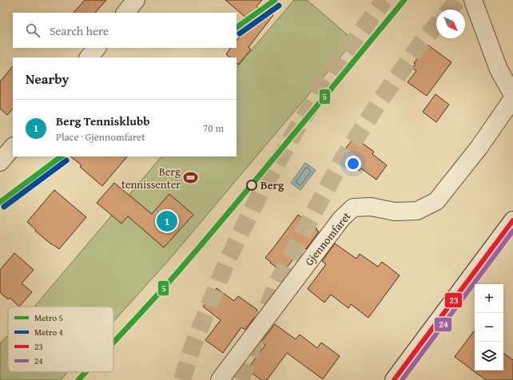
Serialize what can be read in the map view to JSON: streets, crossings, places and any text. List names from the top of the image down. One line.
{"streets":{"street":["Gjennomfaret"]},"places":{"sports":["Berg tennissenter"],"other":["Berg"]},"lines":["metro line 5","metro line 4","transit line 23","transit line 24"],"legend":["Metro 5","Metro 4","23","24"],"north":"bottom right","page":{"search":"Search here","heading":"Nearby","list":[{"mark":"1","name":"Berg Tennisklubb","note":"Place · Gjennomfaret","value":"70 m"}],"pins":"1","map_buttons":["+","−"]}}
